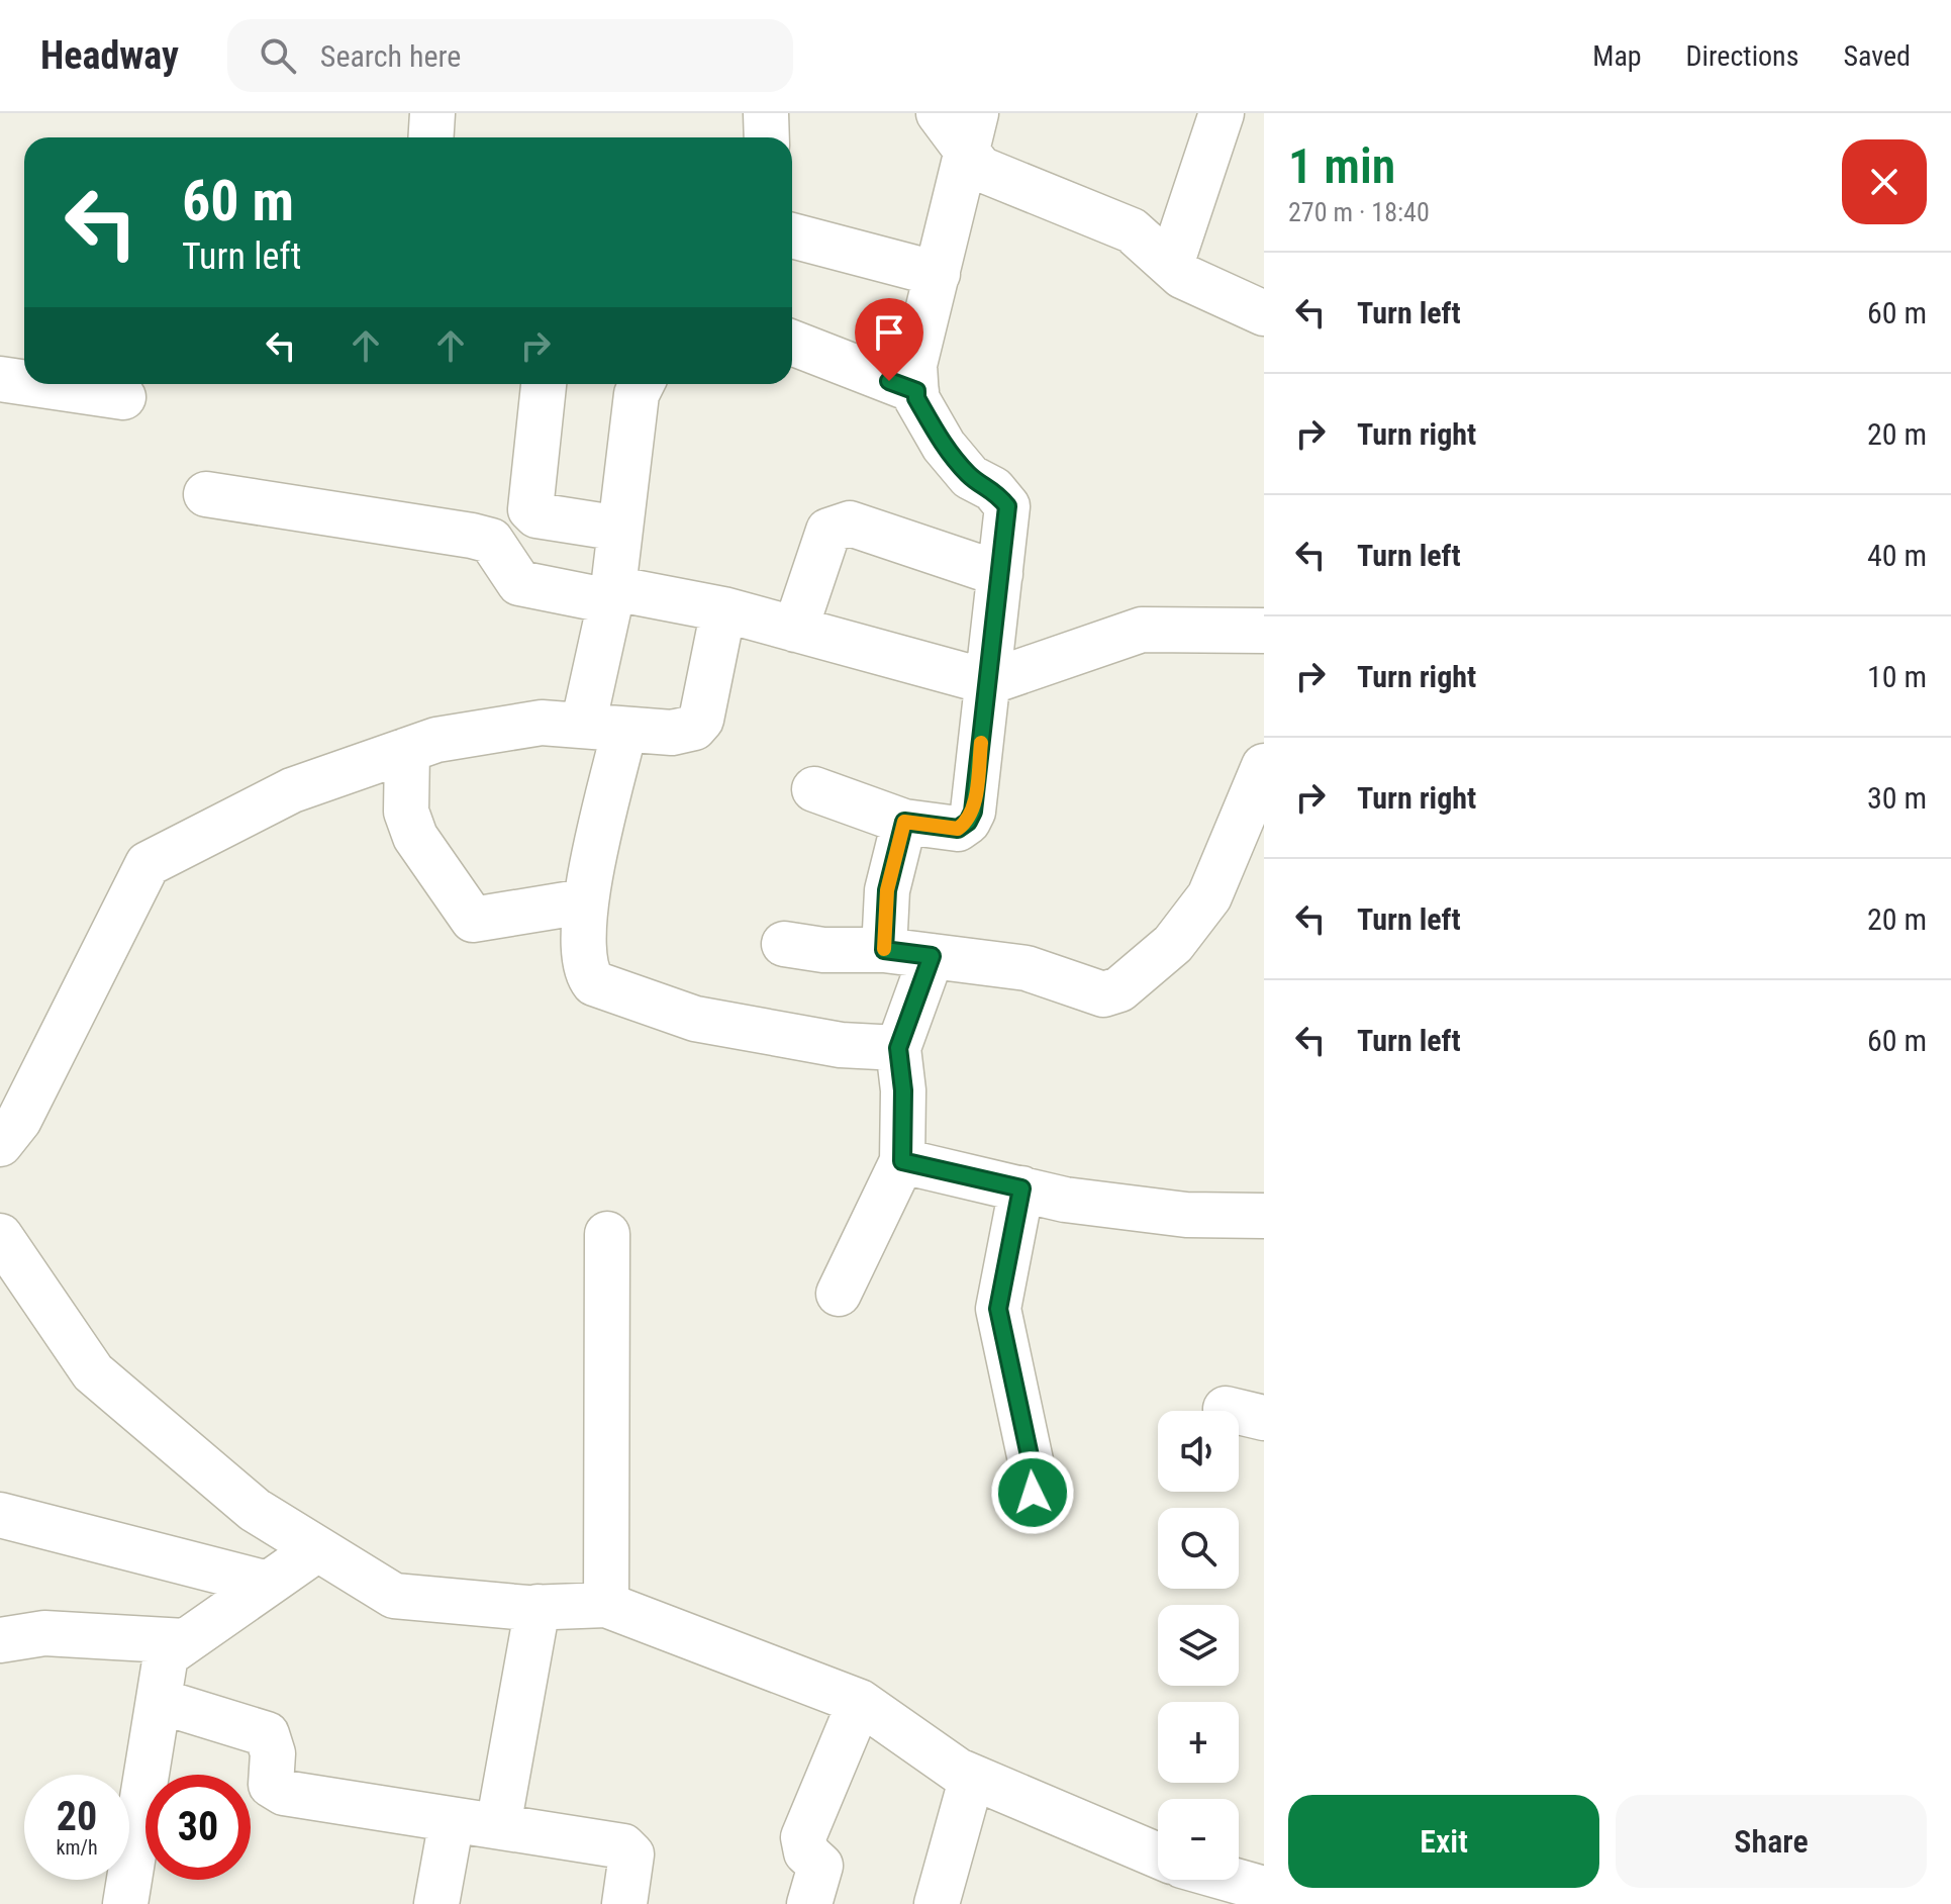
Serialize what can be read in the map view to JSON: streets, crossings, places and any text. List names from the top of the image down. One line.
{"page":{"header":"Headway","search":"Search here","nav":["Map","Directions","Saved"],"heading":["1 min","270 m · 18:40"],"turn":["60 m","Turn left"],"list":[{"name":"Turn left","value":"60 m"},{"name":"Turn right","value":"20 m"},{"name":"Turn left","value":"40 m"},{"name":"Turn right","value":"10 m"},{"name":"Turn right","value":"30 m"},{"name":"Turn left","value":"20 m"},{"name":"Turn left","value":"60 m"}],"map_buttons":["+","−"],"speed":"20 km/h","limit":"30","buttons":["Exit","Share"]}}
